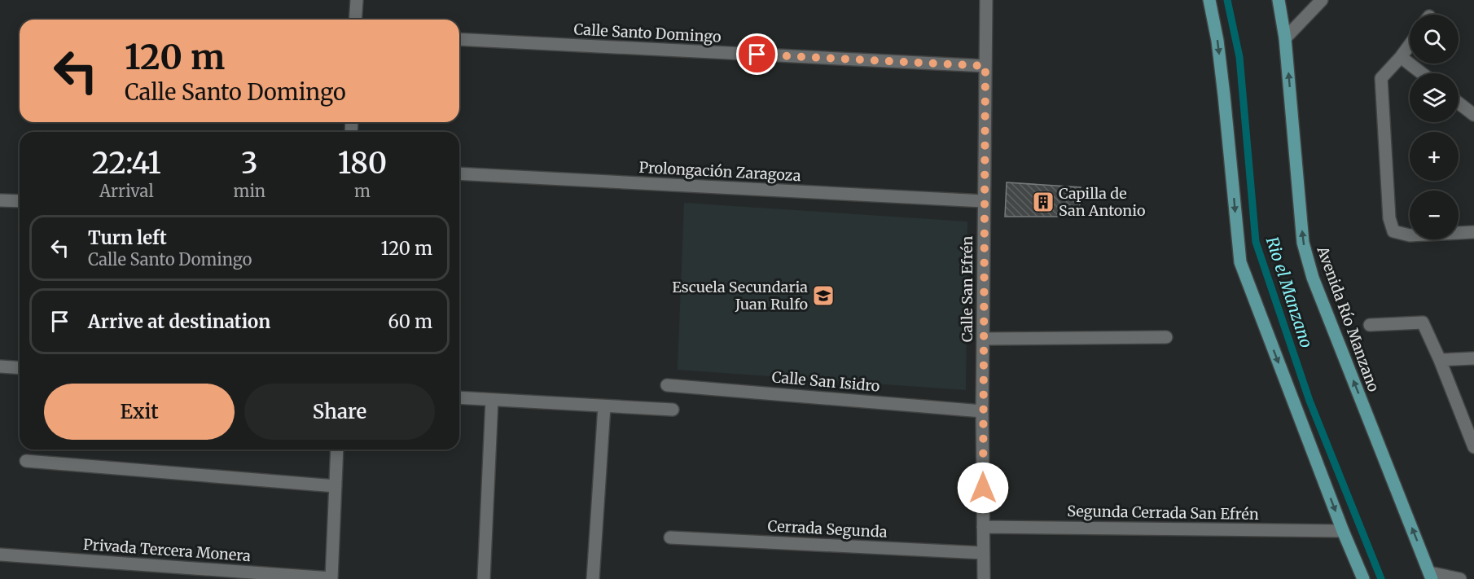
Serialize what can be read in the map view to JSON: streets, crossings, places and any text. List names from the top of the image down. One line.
{"streets":{"main road":["Avenida Río Manzano"],"street":["Calle Santo Domingo","Prolongación Zaragoza","Calle San Efrén","Calle San Isidro","Segunda Cerrada San Efrén","Cerrada Segunda","Privada Tercera Monera"]},"crossings":[["Calle Santo Domingo","Calle San Efrén"],["Prolongación Zaragoza","Calle San Efrén"],["Calle San Efrén","Calle San Isidro"],["Calle San Efrén","Segunda Cerrada San Efrén"],["Calle San Efrén","Cerrada Segunda"]],"water":["Rio el Manzano"],"places":{"building":["Capilla de San Antonio"],"school or university":["Escuela Secundaria Juan Rulfo"]},"page":{"map_buttons":["+","−"],"turn":["120 m","Calle Santo Domingo"],"eta":["22:41","Arrival","3","min","180","m"],"list":[{"name":"Turn left","note":"Calle Santo Domingo","value":"120 m"},{"name":"Arrive at destination","value":"60 m"}],"buttons":["Exit","Share"]}}
